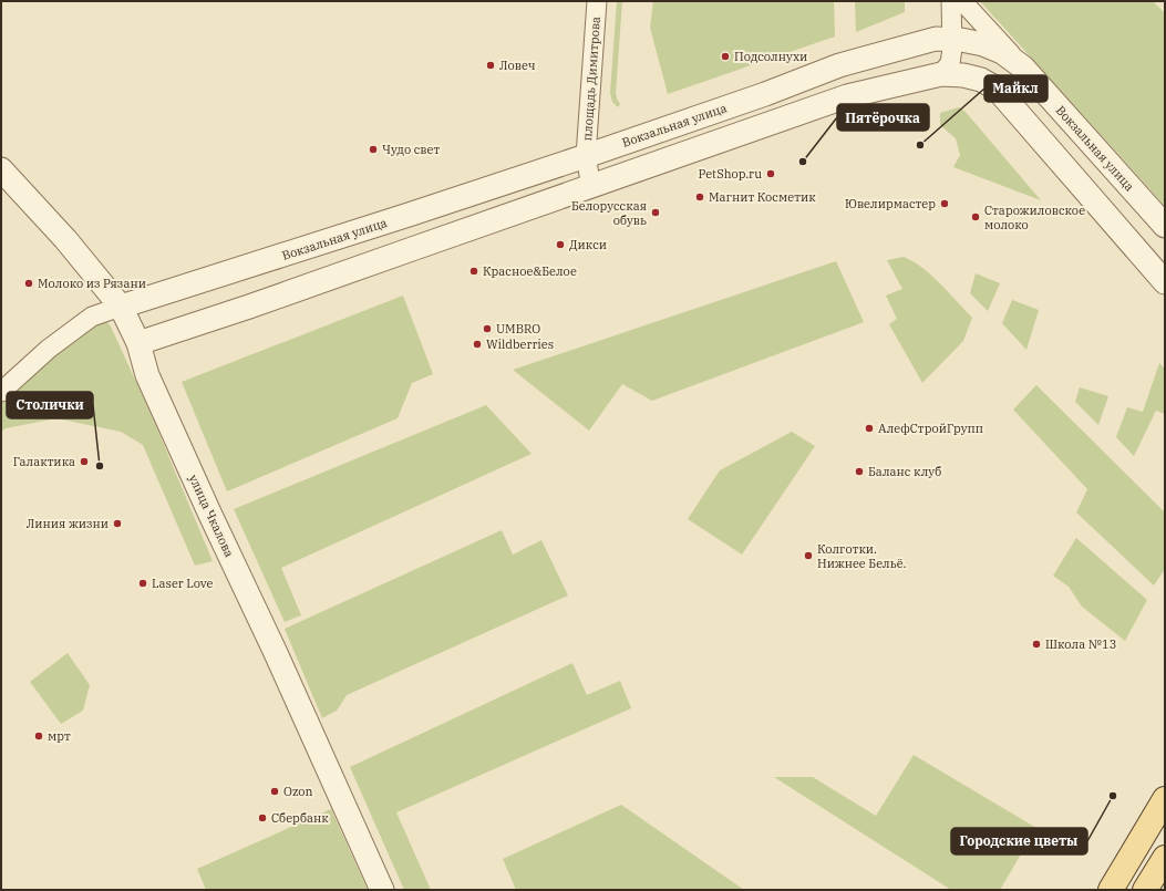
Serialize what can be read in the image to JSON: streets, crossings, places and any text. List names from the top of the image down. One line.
{"streets":{"street":["площадь Димитрова","Вокзальная улица","улица Чкалова"]},"crossings":[["площадь Димитрова","Вокзальная улица"],["Вокзальная улица","улица Чкалова"]],"places":["Подсолнухи","Ловеч","Майкл","Чудо свет","Пятёрочка","PetShop.ru","Магнит Косметик","Ювелирмастер","Белорусская обувь","Старожиловское молоко","Дикси","Красное&Белое","Молоко из Рязани","UMBRO","Wildberries","АлефСтройГрупп","Галактика","Столички","Баланс клуб","Линия жизни","Колготки. Нижнее Бельё.","Laser Love","Школа №13","мрт","Ozon","Городские цветы","Сбербанк"]}
